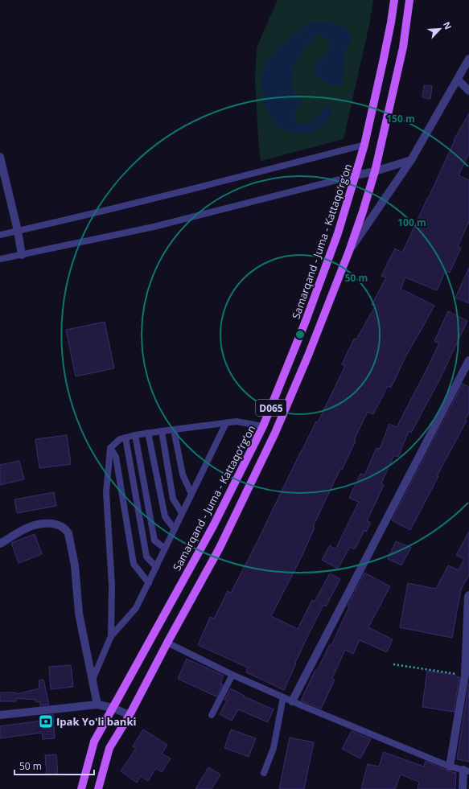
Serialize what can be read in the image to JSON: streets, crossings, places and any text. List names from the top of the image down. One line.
{"streets":{"main road":["Samarqand - Juma - Kattaqo‘rg‘on","D065"]},"places":{"bank":["Ipak Yo'li banki"]},"scale_bar":"50 m","north":"top right","rings":["150 m","100 m","50 m"]}
